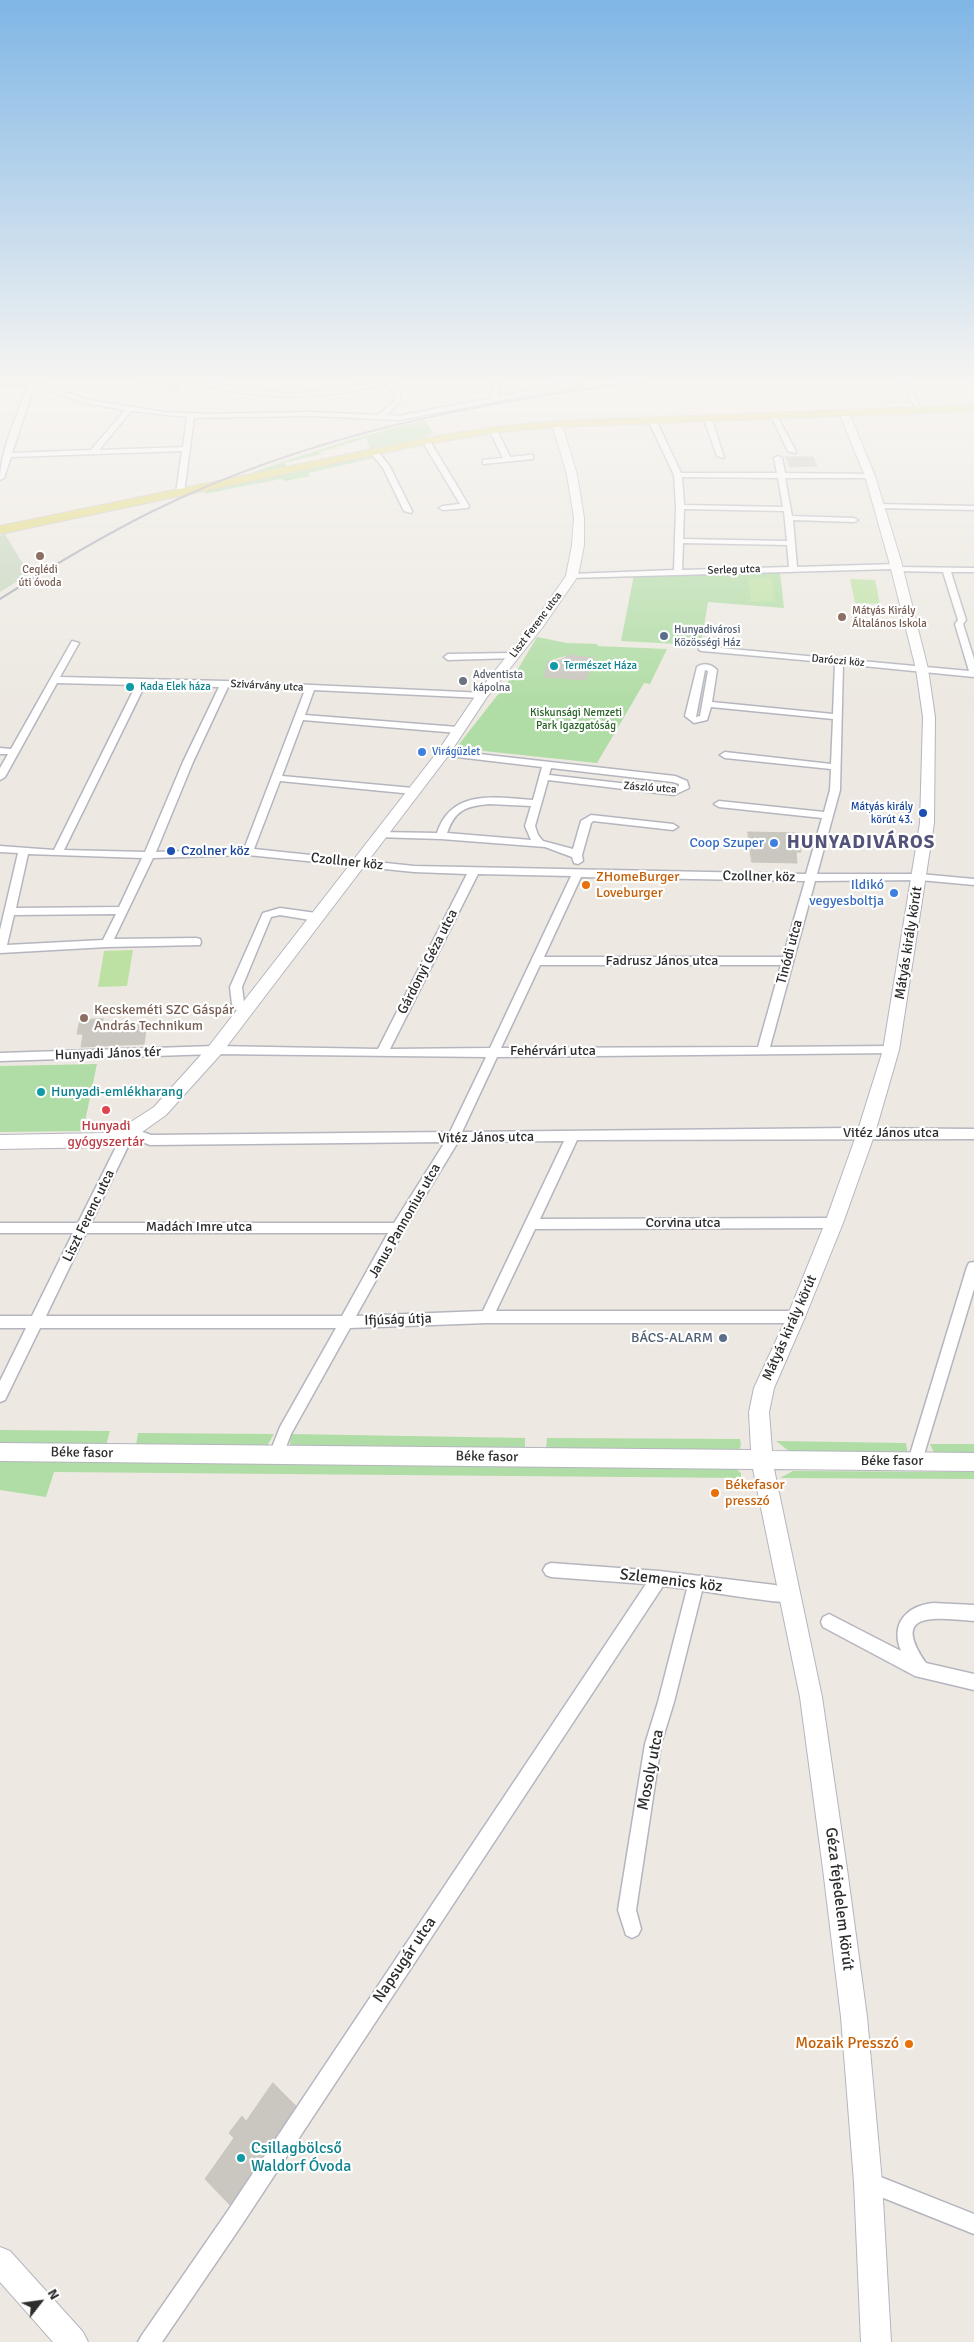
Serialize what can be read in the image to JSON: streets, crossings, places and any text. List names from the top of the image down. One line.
{"streets":{"street":["Serleg utca","Liszt Ferenc utca","Daróczi köz","Szivárvány utca","Zászló utca","Czollner köz","Mátyás király körút","Tinódi utca","Fadrusz János utca","Gárdonyi Géza utca","Fehérvári utca","Hunyadi János tér","Vitéz János utca","Janus Pannonius utca","Corvina utca","Madách Imre utca","Ifjúság útja","Béke fasor","Szlemenics köz","Mosoly utca","Géza fejedelem körút","Napsugár utca"]},"crossings":[["Serleg utca","Liszt Ferenc utca"],["Serleg utca","Mátyás király körút"],["Liszt Ferenc utca","Szivárvány utca"],["Liszt Ferenc utca","Zászló utca"],["Liszt Ferenc utca","Czollner köz"],["Liszt Ferenc utca","Fehérvári utca"],["Liszt Ferenc utca","Hunyadi János tér"],["Liszt Ferenc utca","Vitéz János utca"],["Liszt Ferenc utca","Madách Imre utca"],["Liszt Ferenc utca","Ifjúság útja"],["Daróczi köz","Mátyás király körút"],["Daróczi köz","Tinódi utca"],["Czollner köz","Mátyás király körút"],["Czollner köz","Tinódi utca"],["Czollner köz","Gárdonyi Géza utca"],["Czollner köz","Janus Pannonius utca"],["Mátyás király körút","Fehérvári utca"],["Mátyás király körút","Vitéz János utca"],["Mátyás király körút","Corvina utca"],["Mátyás király körút","Ifjúság útja"],["Mátyás király körút","Béke fasor"],["Mátyás király körút","Géza fejedelem körút"],["Tinódi utca","Fadrusz János utca"],["Tinódi utca","Fehérvári utca"],["Fadrusz János utca","Janus Pannonius utca"],["Gárdonyi Géza utca","Fehérvári utca"],["Fehérvári utca","Hunyadi János tér"],["Fehérvári utca","Janus Pannonius utca"],["Vitéz János utca","Janus Pannonius utca"],["Janus Pannonius utca","Madách Imre utca"],["Janus Pannonius utca","Ifjúság útja"],["Janus Pannonius utca","Béke fasor"],["Béke fasor","Géza fejedelem körút"],["Szlemenics köz","Mosoly utca"],["Szlemenics köz","Géza fejedelem körút"],["Szlemenics köz","Napsugár utca"]],"districts":["HUNYADIVÁROS"],"parks":["Kiskunsági Nemzeti Park Igazgatóság"],"places":["Ceglédi úti óvoda","Mátyás Király Általános Iskola","Hunyadivárosi Közösségi Ház","Természet Háza","Adventista kápolna","Kada Elek háza","Virágüzlet","Mátyás király körút 43.","Coop Szuper","Czolner köz","ZHomeBurger Loveburger","Ildikó vegyesboltja","Kecskeméti SZC Gáspár András Technikum","Hunyadi-emlékharang","Hunyadi gyógyszertár","BÁCS-ALARM","Békefasor presszó","Mozaik Presszó","Csillagbölcső Waldorf Óvoda"],"north":"top right"}
